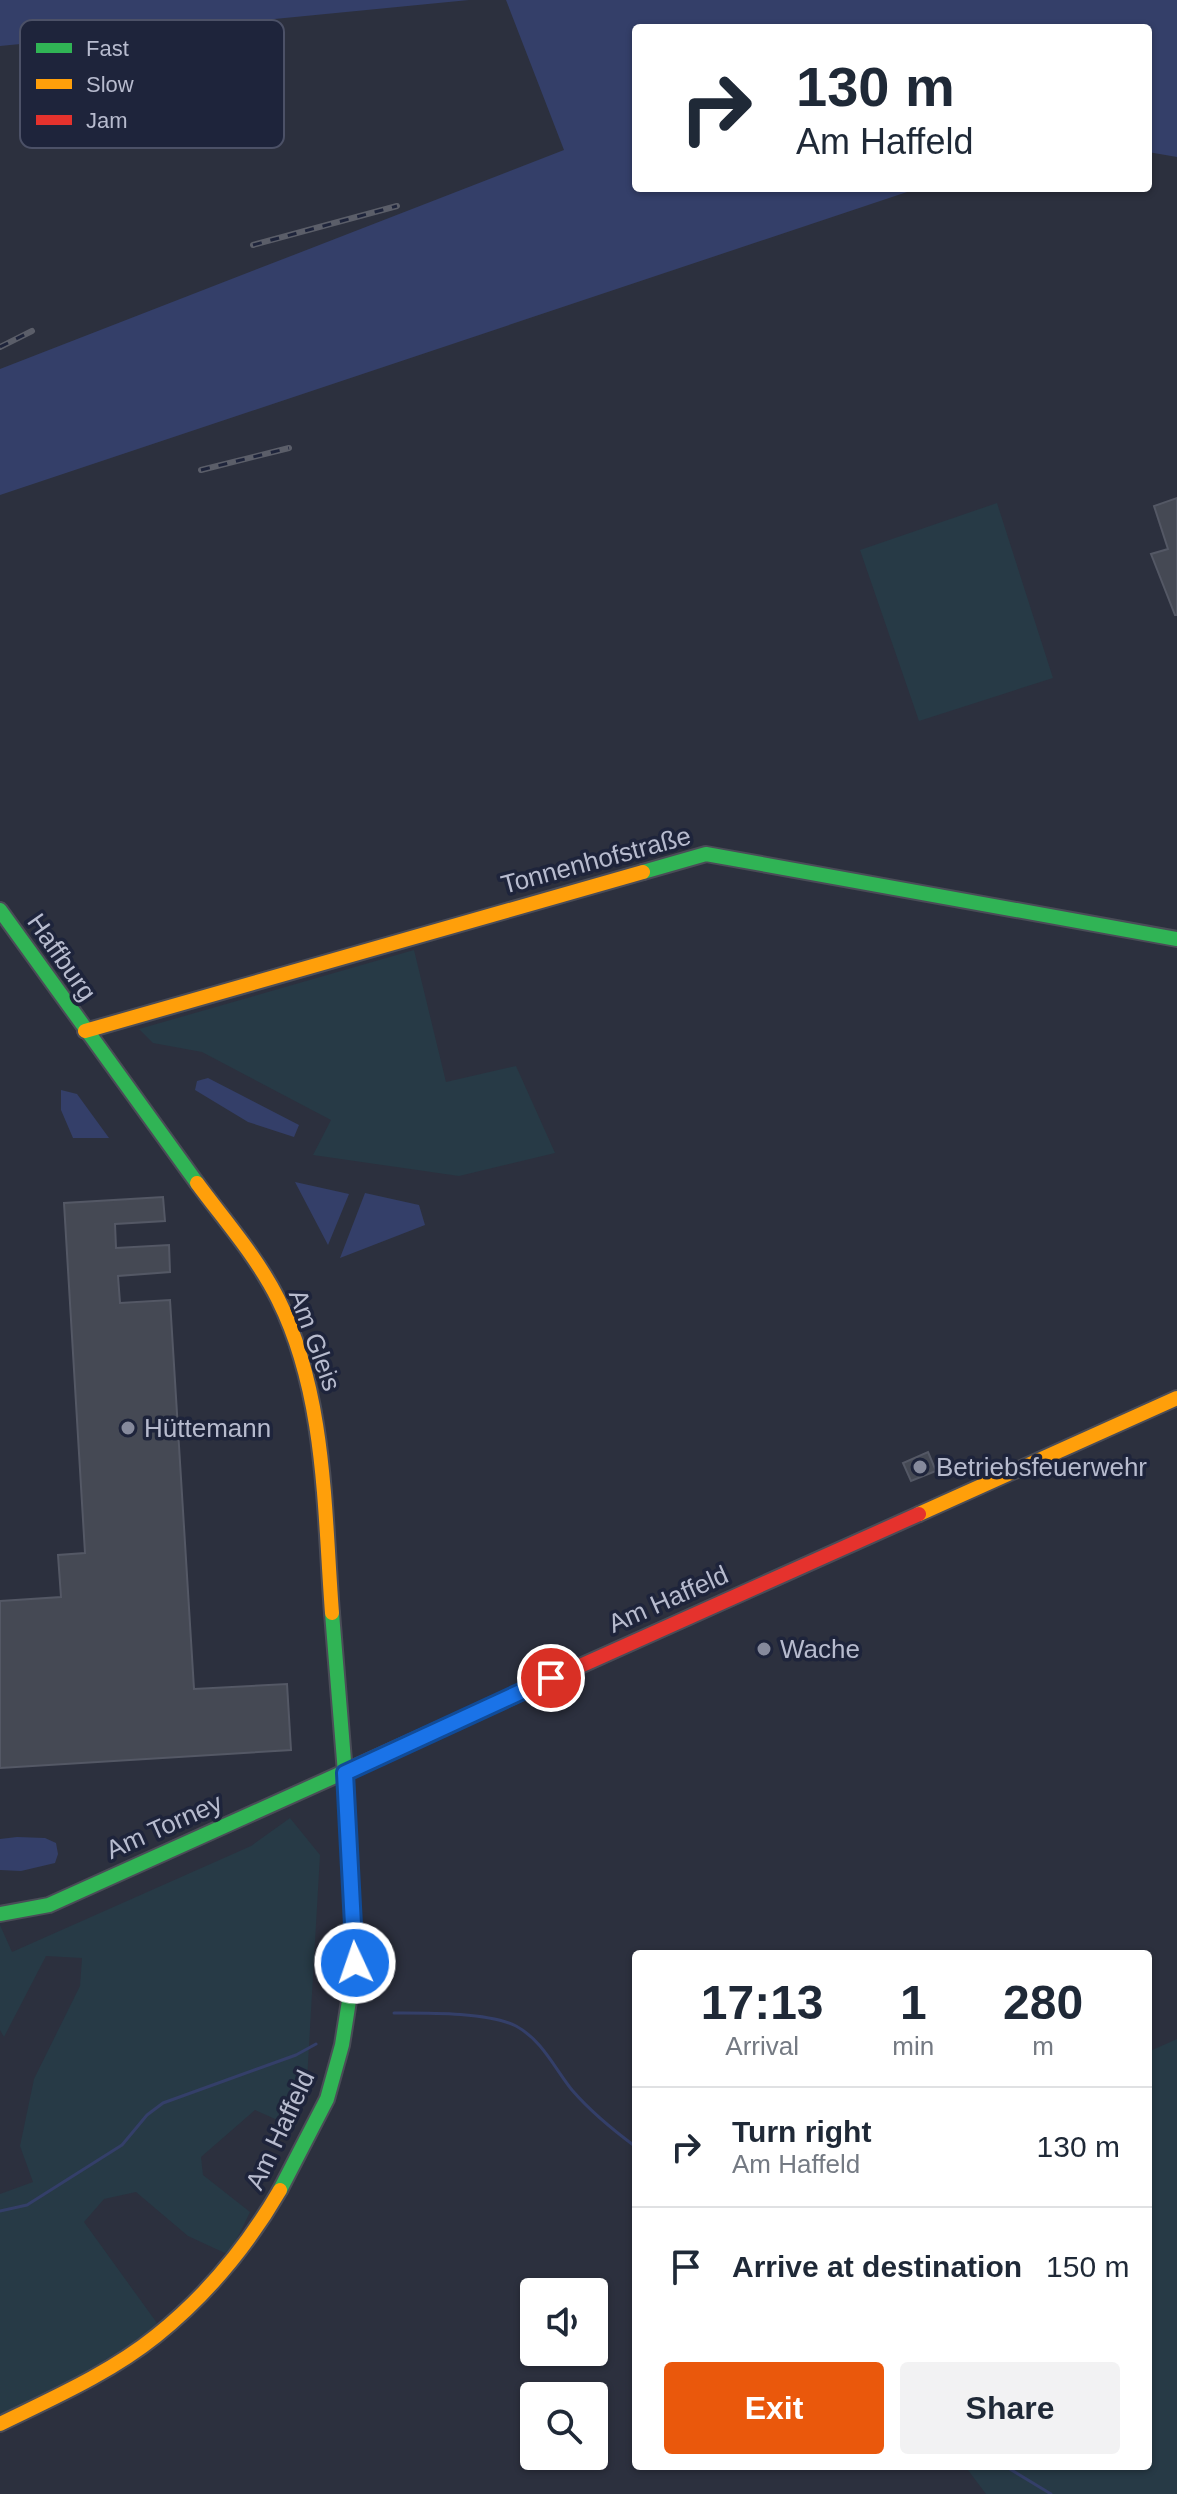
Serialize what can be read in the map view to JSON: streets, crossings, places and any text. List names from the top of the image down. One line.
{"streets":{"street":["Tonnenhofstraße","Haffburg","Am Gleis","Am Haffeld","Am Torney"]},"crossings":[["Tonnenhofstraße","Haffburg"],["Tonnenhofstraße","Am Gleis"],["Haffburg","Am Gleis"],["Am Gleis","Am Haffeld"],["Am Gleis","Am Torney"],["Am Haffeld","Am Torney"]],"places":["Hüttemann","Betriebsfeuerwehr","Wache"],"legend":["Fast","Slow","Jam"],"page":{"turn":["130 m","Am Haffeld"],"eta":["17:13","Arrival","1","min","280","m"],"list":[{"name":"Turn right","note":"Am Haffeld","value":"130 m"},{"name":"Arrive at destination","value":"150 m"}],"buttons":["Exit","Share"]}}
